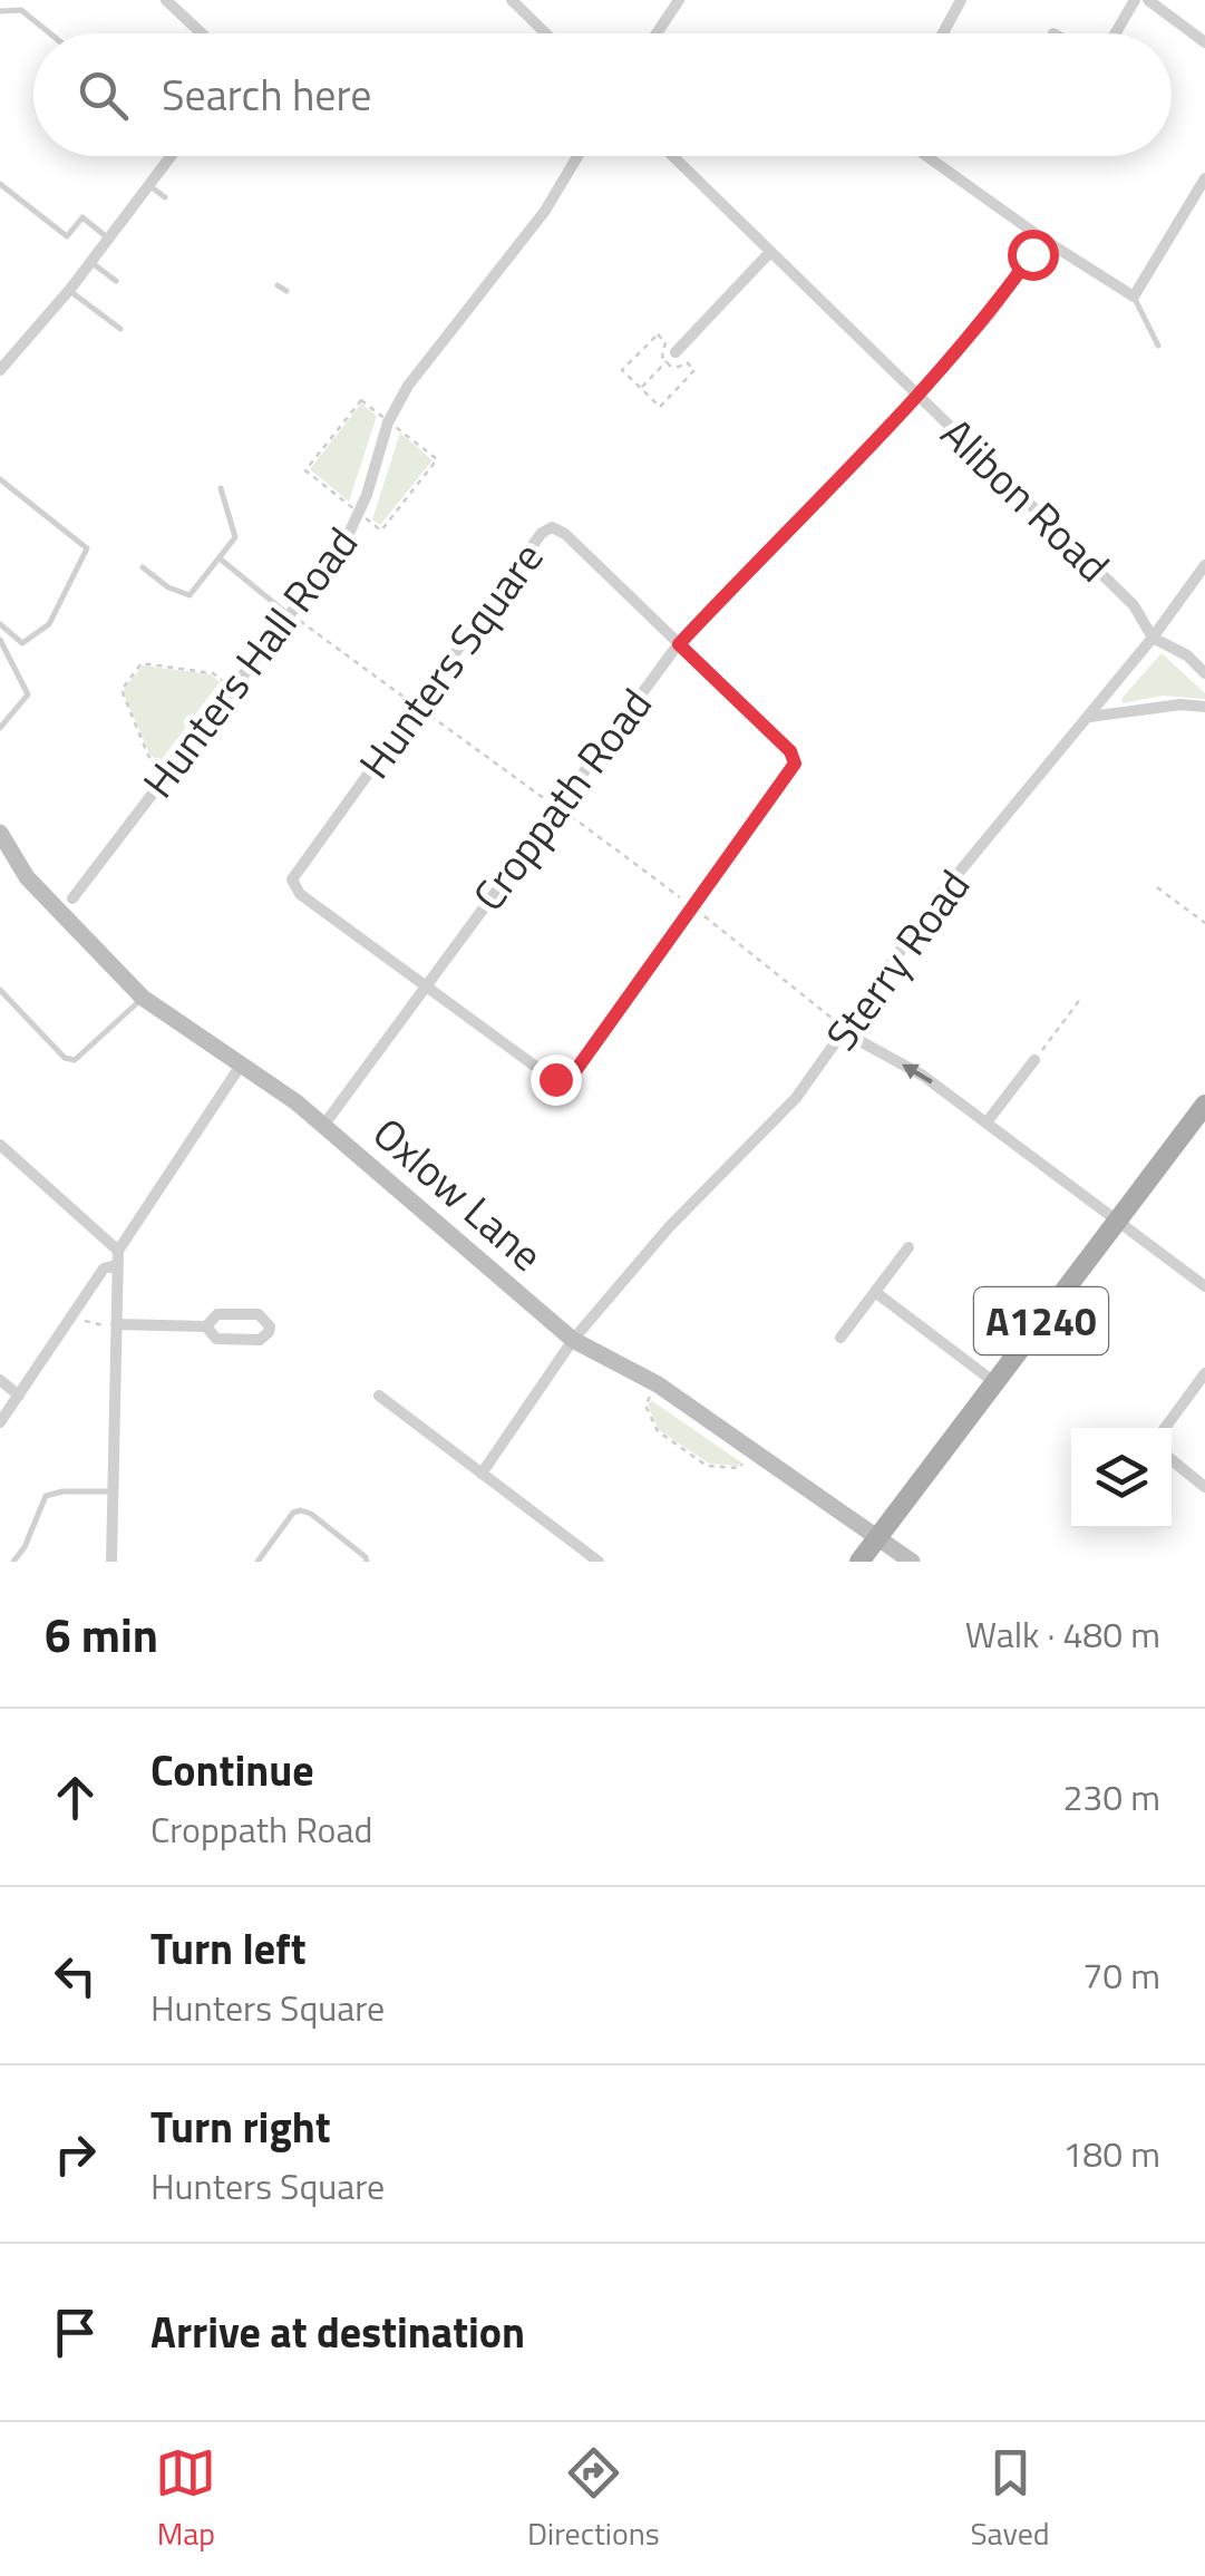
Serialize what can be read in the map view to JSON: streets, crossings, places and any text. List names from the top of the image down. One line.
{"streets":{"main road":["A1240"],"street":["Alibon Road","Hunters Square","Hunters Hall Road","Croppath Road","Sterry Road","Oxlow Lane"]},"crossings":[["Alibon Road","Croppath Road"],["Alibon Road","Sterry Road"],["Hunters Square","Croppath Road"],["Croppath Road","Oxlow Lane"],["Sterry Road","Oxlow Lane"],["Oxlow Lane","A1240"]],"page":{"search":"Search here","heading":["6 min","Walk · 480 m"],"list":[["Continue","Croppath Road","230 m"],["Turn left","Hunters Square","70 m"],["Turn right","Hunters Square","180 m"],"Arrive at destination"],"nav":["Map","Directions","Saved"]}}
